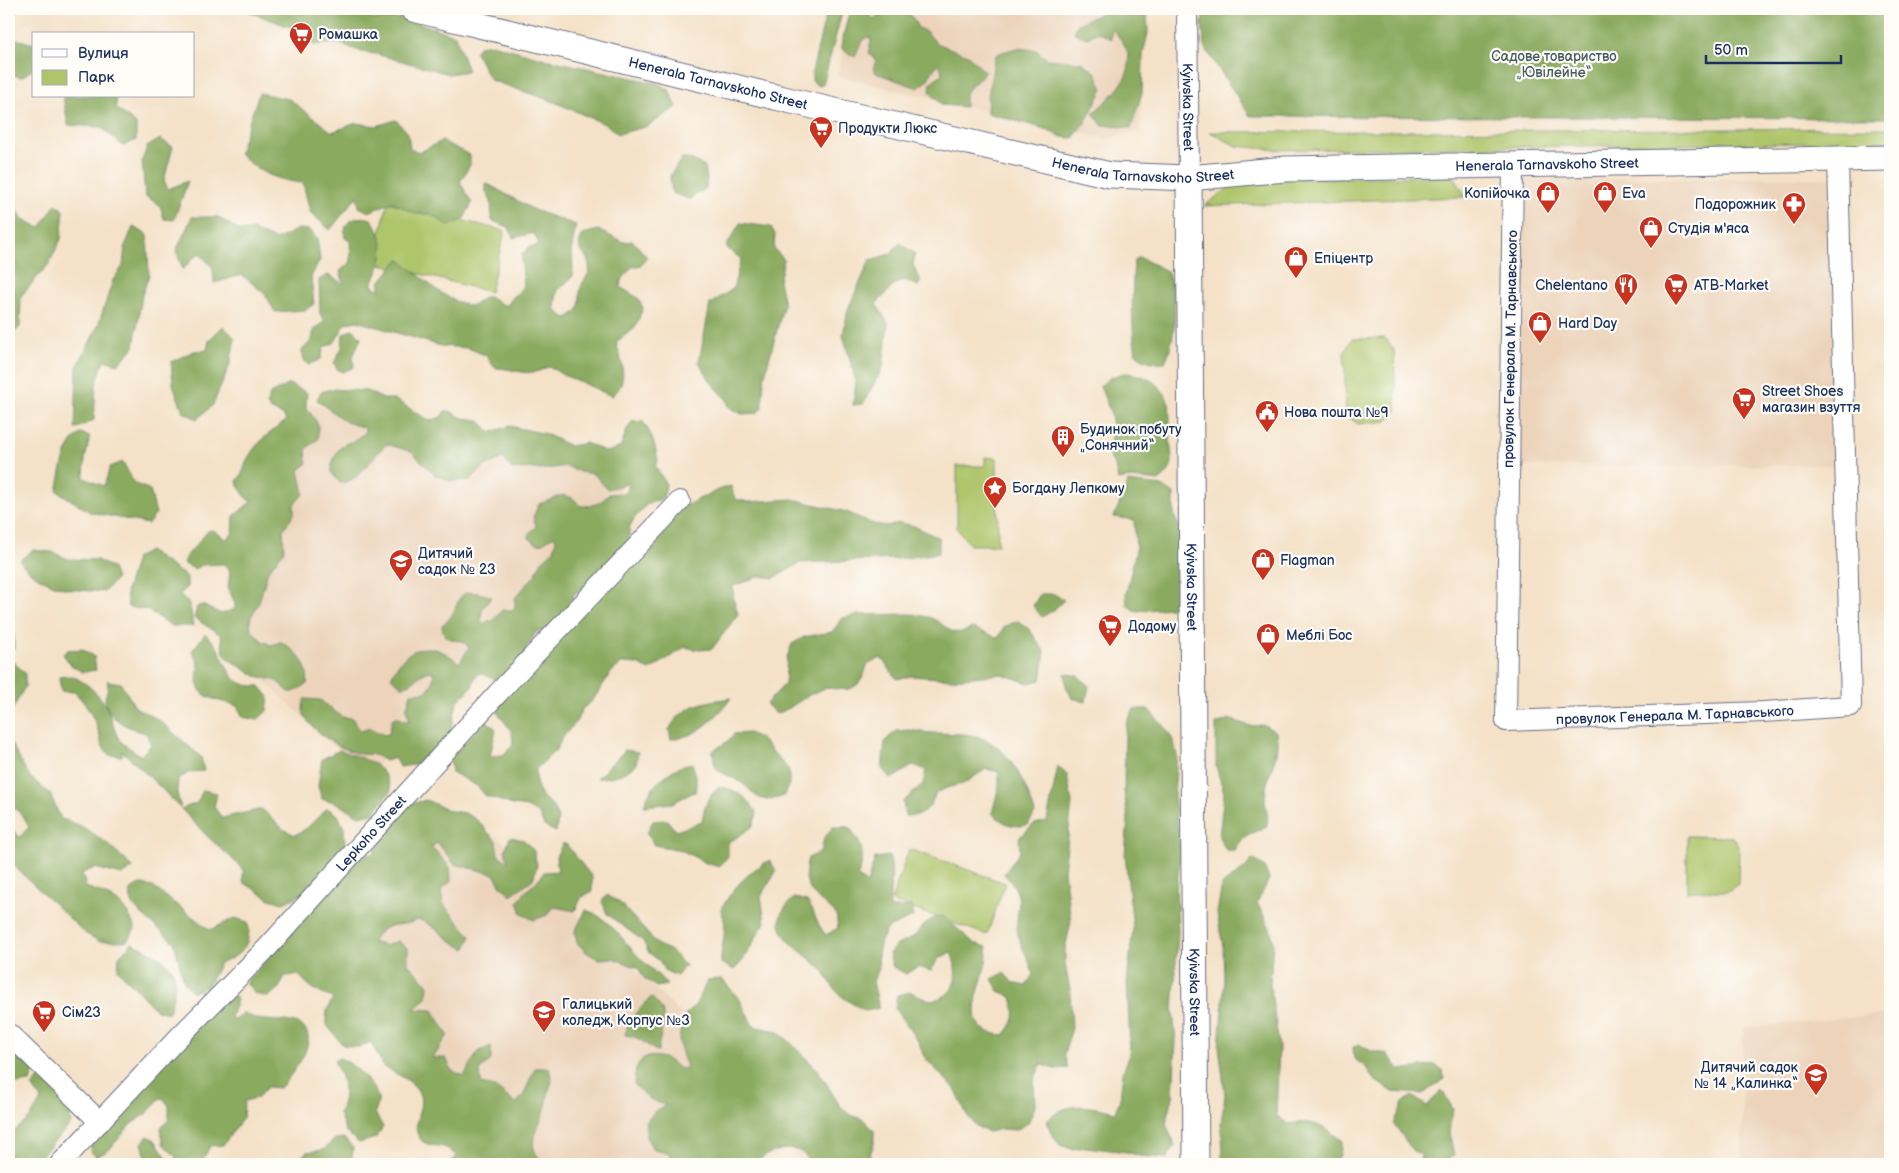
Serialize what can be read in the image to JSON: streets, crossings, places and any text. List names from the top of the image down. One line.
{"streets":{"main road":["Henerala Tarnavskoho Street","Kyivska Street"],"street":["провулок Генерала М. Тарнавського","Lepkoho Street"]},"crossings":[["Henerala Tarnavskoho Street","Kyivska Street"],["Henerala Tarnavskoho Street","провулок Генерала М. Тарнавського"]],"parks":["Садове товариство „Ювілейне“"],"places":{"supermarket":["Ромашка","Продукти Люкс","ATB-Market","Street Shoes магазин взуття","Додому","Сім23"],"shop":["Копійочка","Eva","Студія м'яса","Епіцентр","Hard Day","Flagman","Меблі Бос"],"pharmacy":["Подорожник"],"restaurant":["Chelentano"],"public building":["Нова пошта №9"],"building":["Будинок побуту „Сонячний“"],"place":["Богдану Лепкому"],"school or university":["Дитячий садок № 23","Галицький коледж, Корпус №3","Дитячий садок № 14 „Калинка“"]},"legend":["Вулиця","Парк"],"scale_bar":"50 m"}
